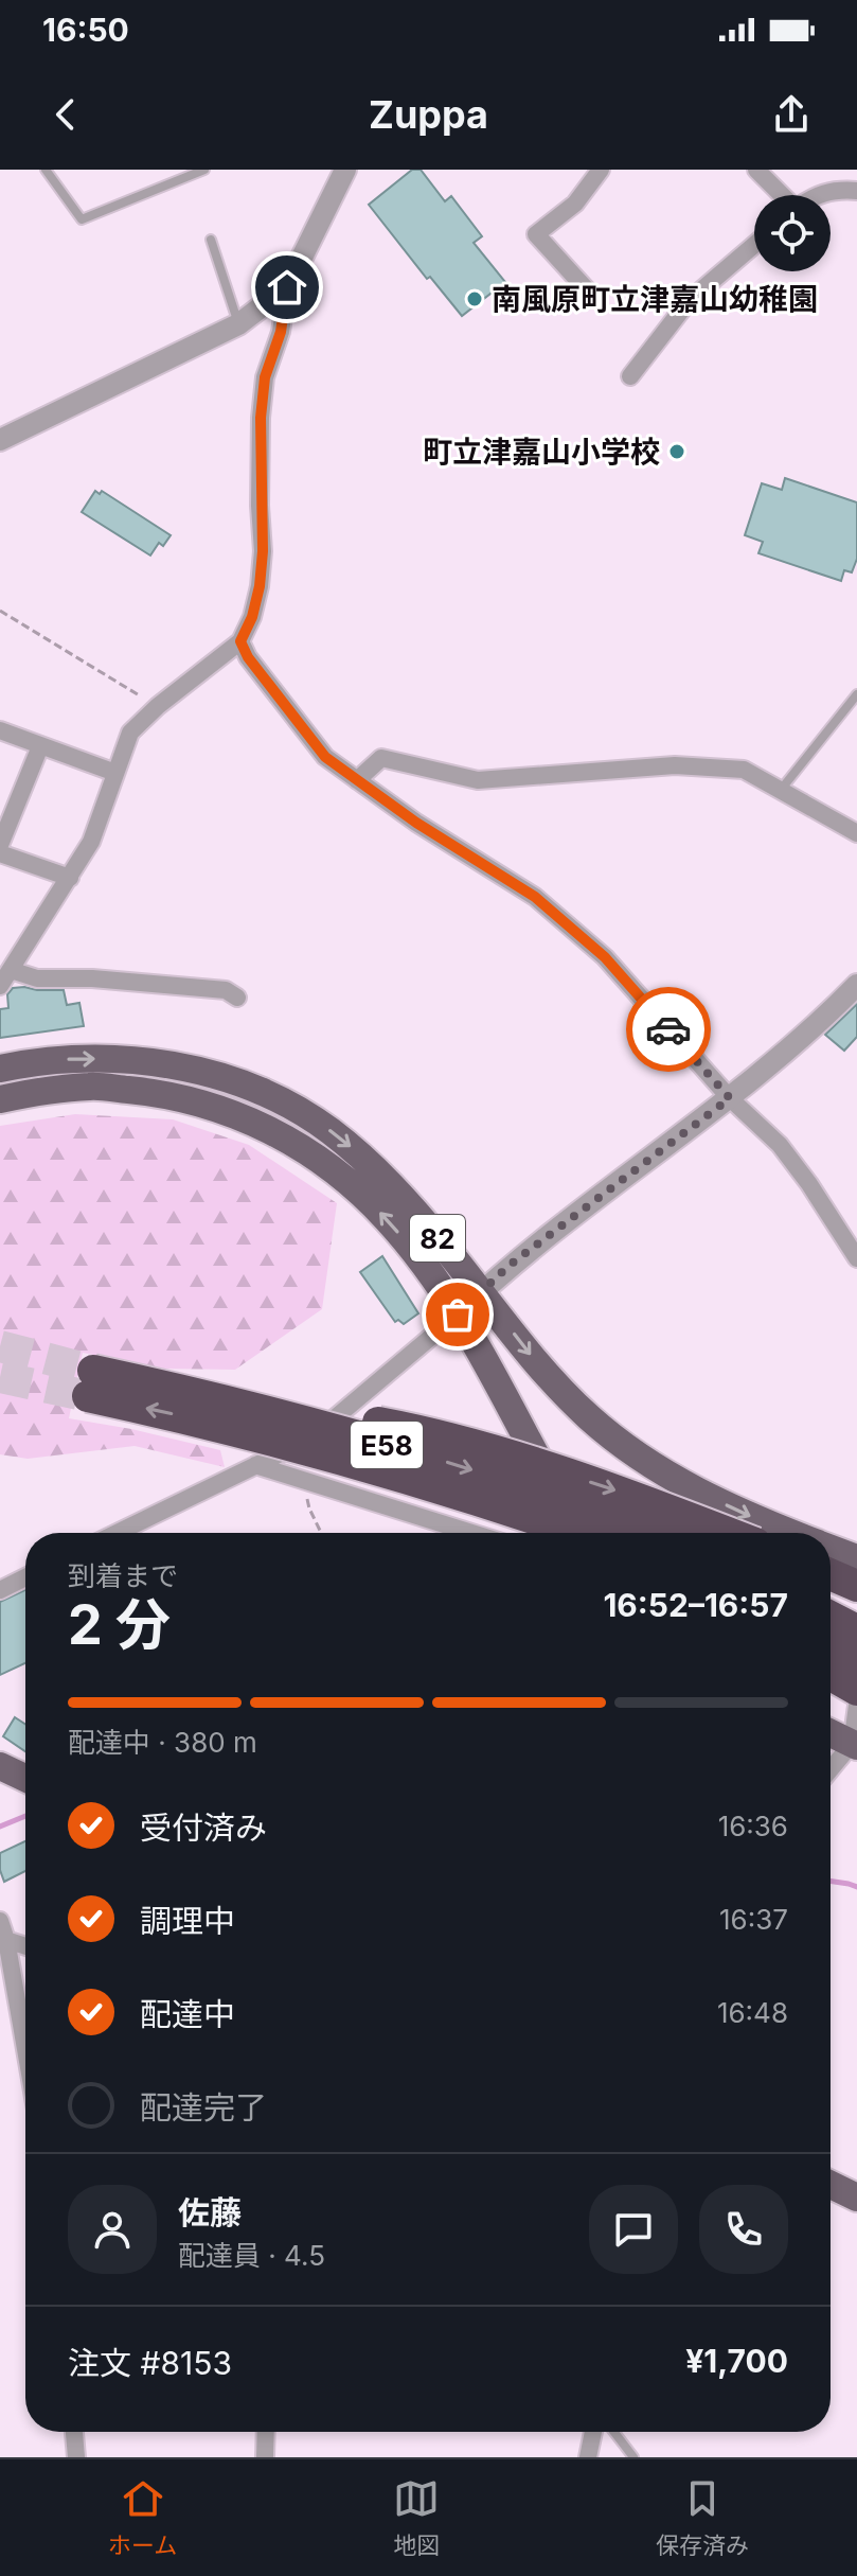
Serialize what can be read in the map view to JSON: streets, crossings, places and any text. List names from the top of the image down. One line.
{"streets":{"highway":["E58"],"main road":["82"]},"places":["南風原町立津嘉山幼稚園","町立津嘉山小学校"],"page":{"status":"16:50","header":"Zuppa","heading":["2 分","到着まで","16:52–16:57"],"panel":["佐藤","配達員 · 4.5","注文 #8153","¥1,700"],"bar":"配達中 · 380 m","list":[["受付済み","16:36"],["調理中","16:37"],["配達中","16:48"],"配達完了"],"tabs":["ホーム","地図","保存済み"]}}
